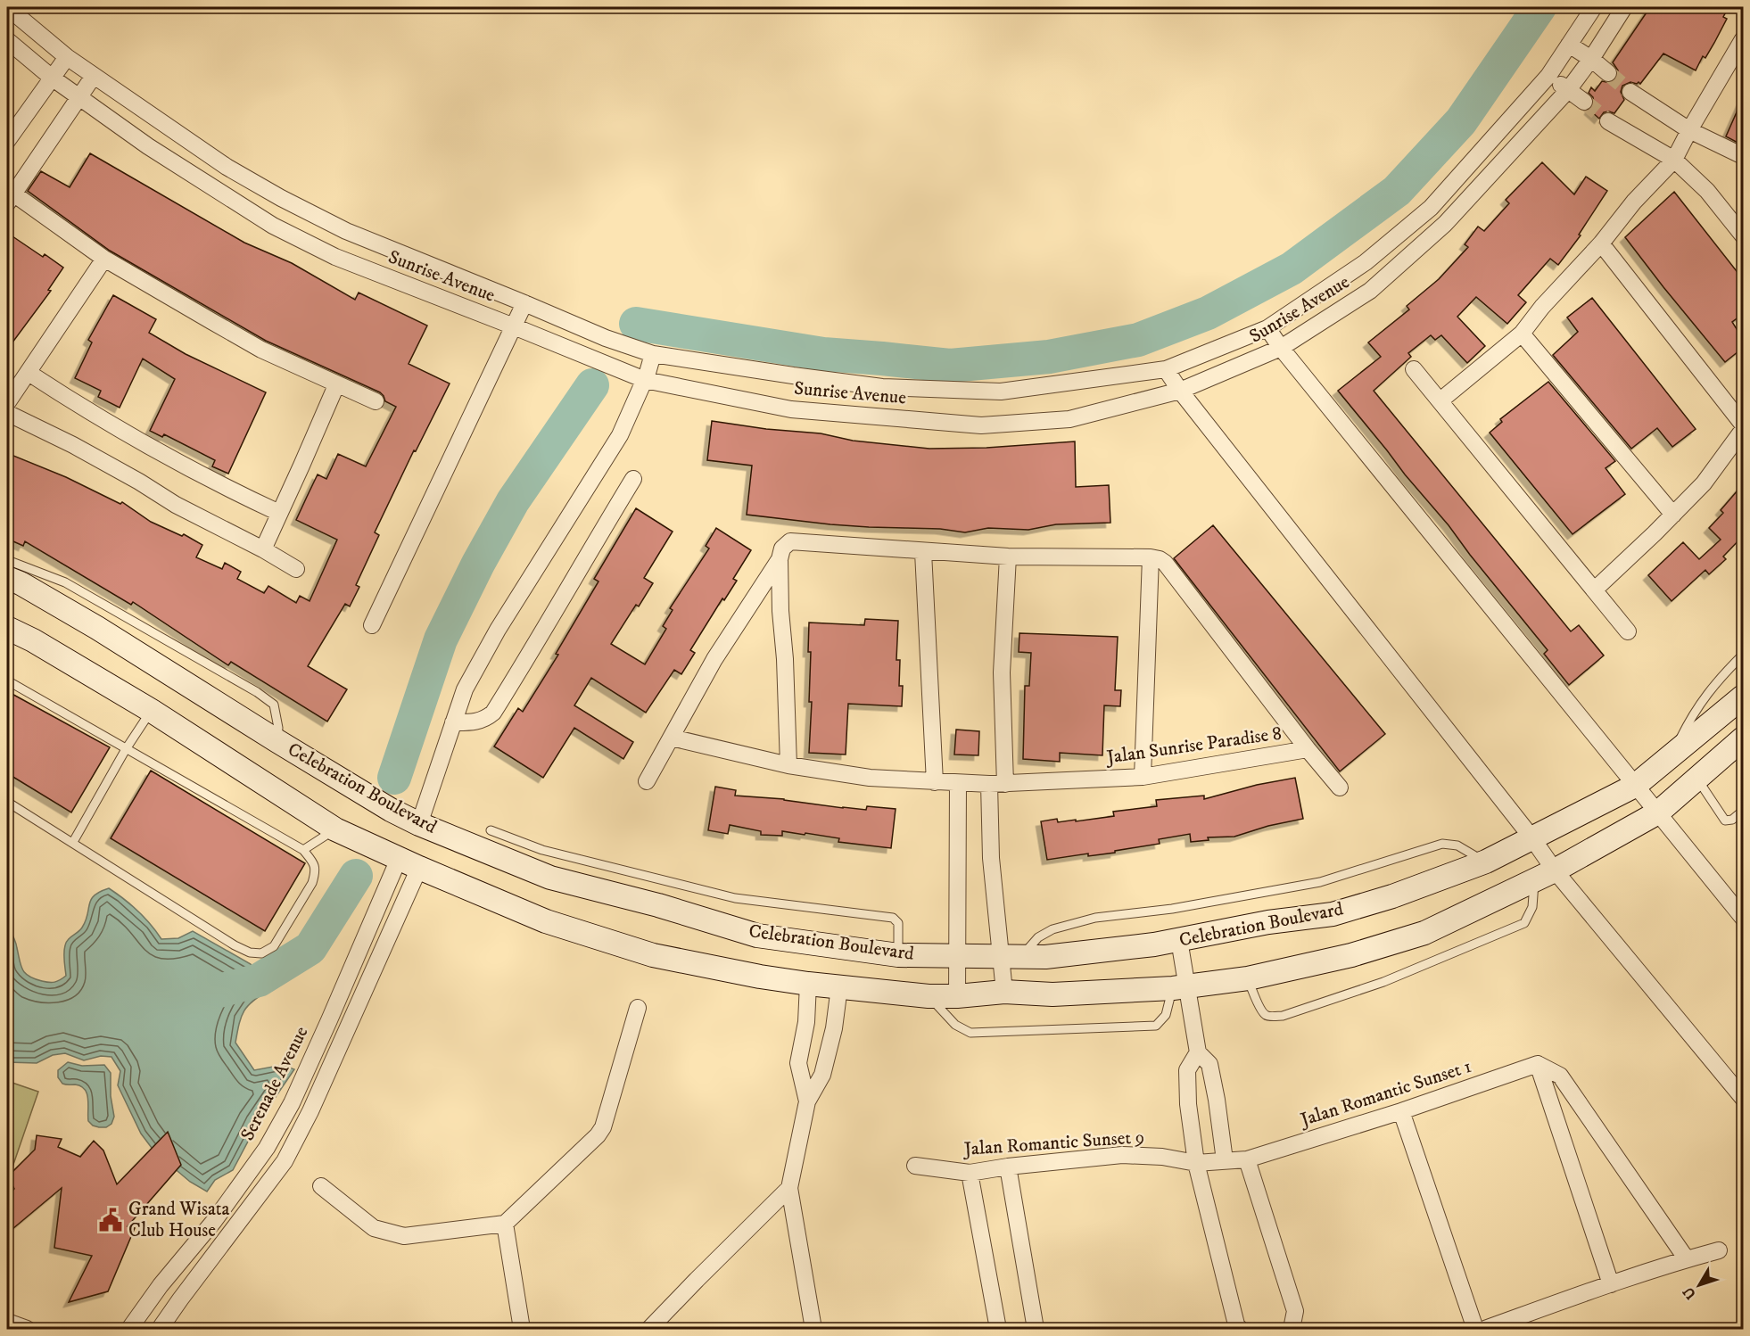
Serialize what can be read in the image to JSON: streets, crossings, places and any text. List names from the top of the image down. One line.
{"streets":{"street":["Sunrise Avenue","Jalan Sunrise Paradise 8","Celebration Boulevard","Serenade Avenue","Jalan Romantic Sunset 1","Jalan Romantic Sunset 9"]},"crossings":[["Jalan Romantic Sunset 1","Jalan Romantic Sunset 9"]],"places":{"public building":["Grand Wisata Club House"]},"north":"bottom left"}
